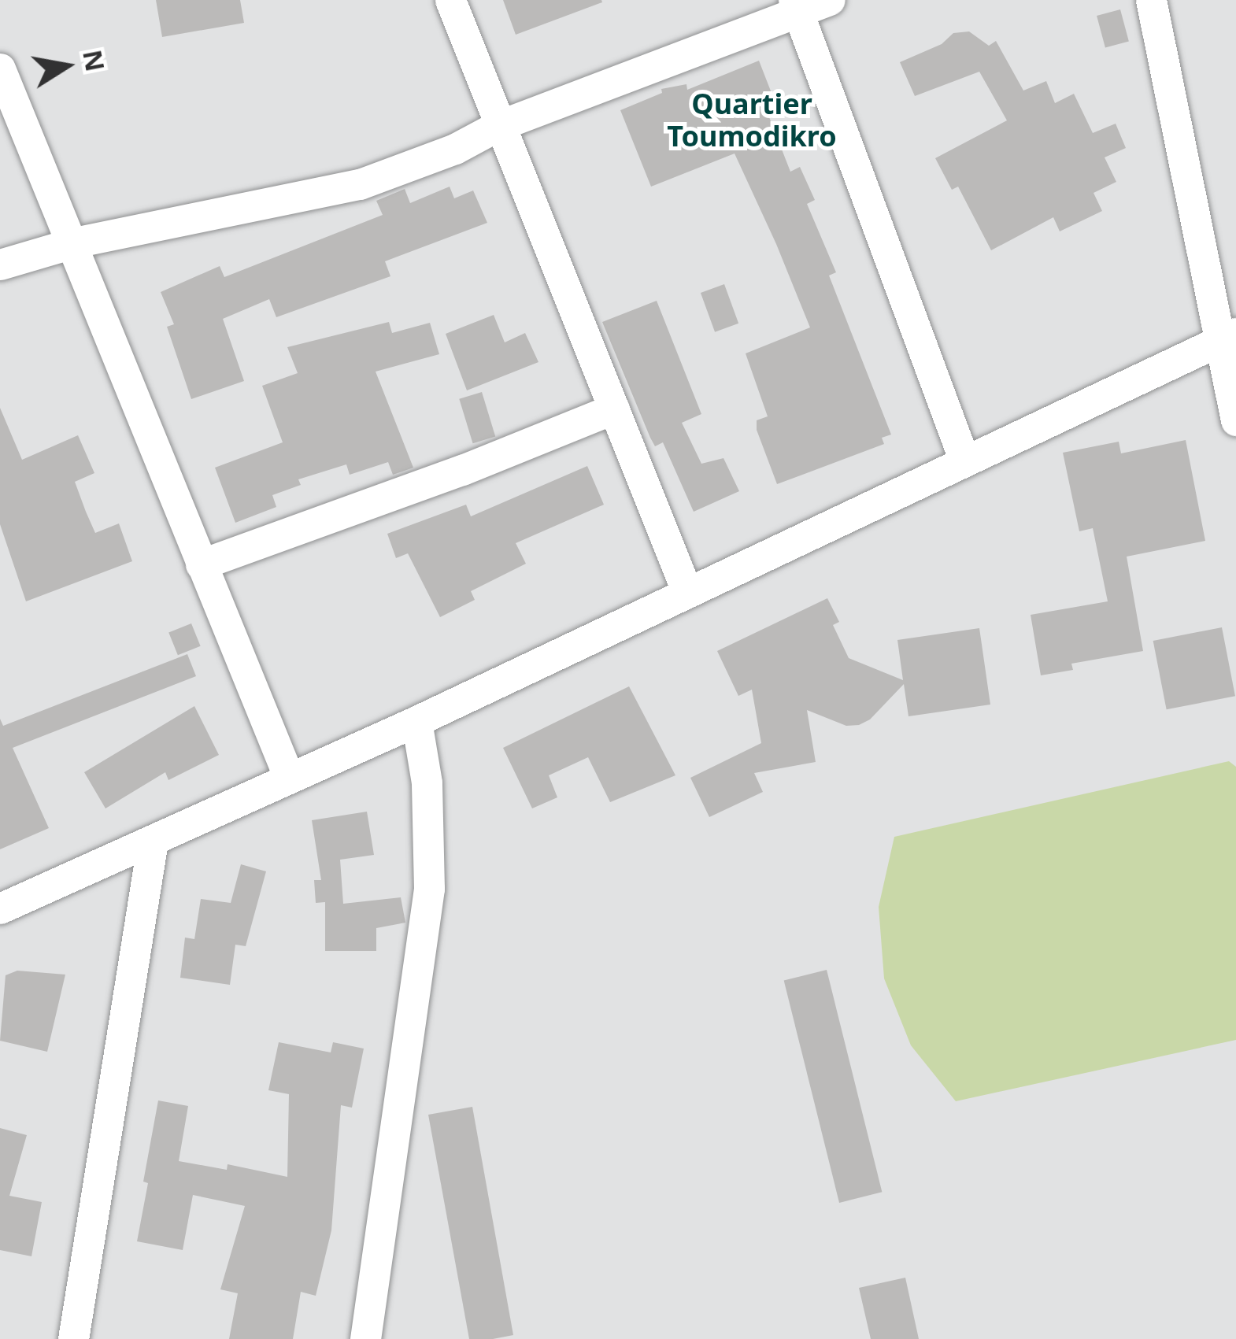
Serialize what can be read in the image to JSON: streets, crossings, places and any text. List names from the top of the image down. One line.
{"districts":["Quartier Toumodikro"],"north":"right"}
